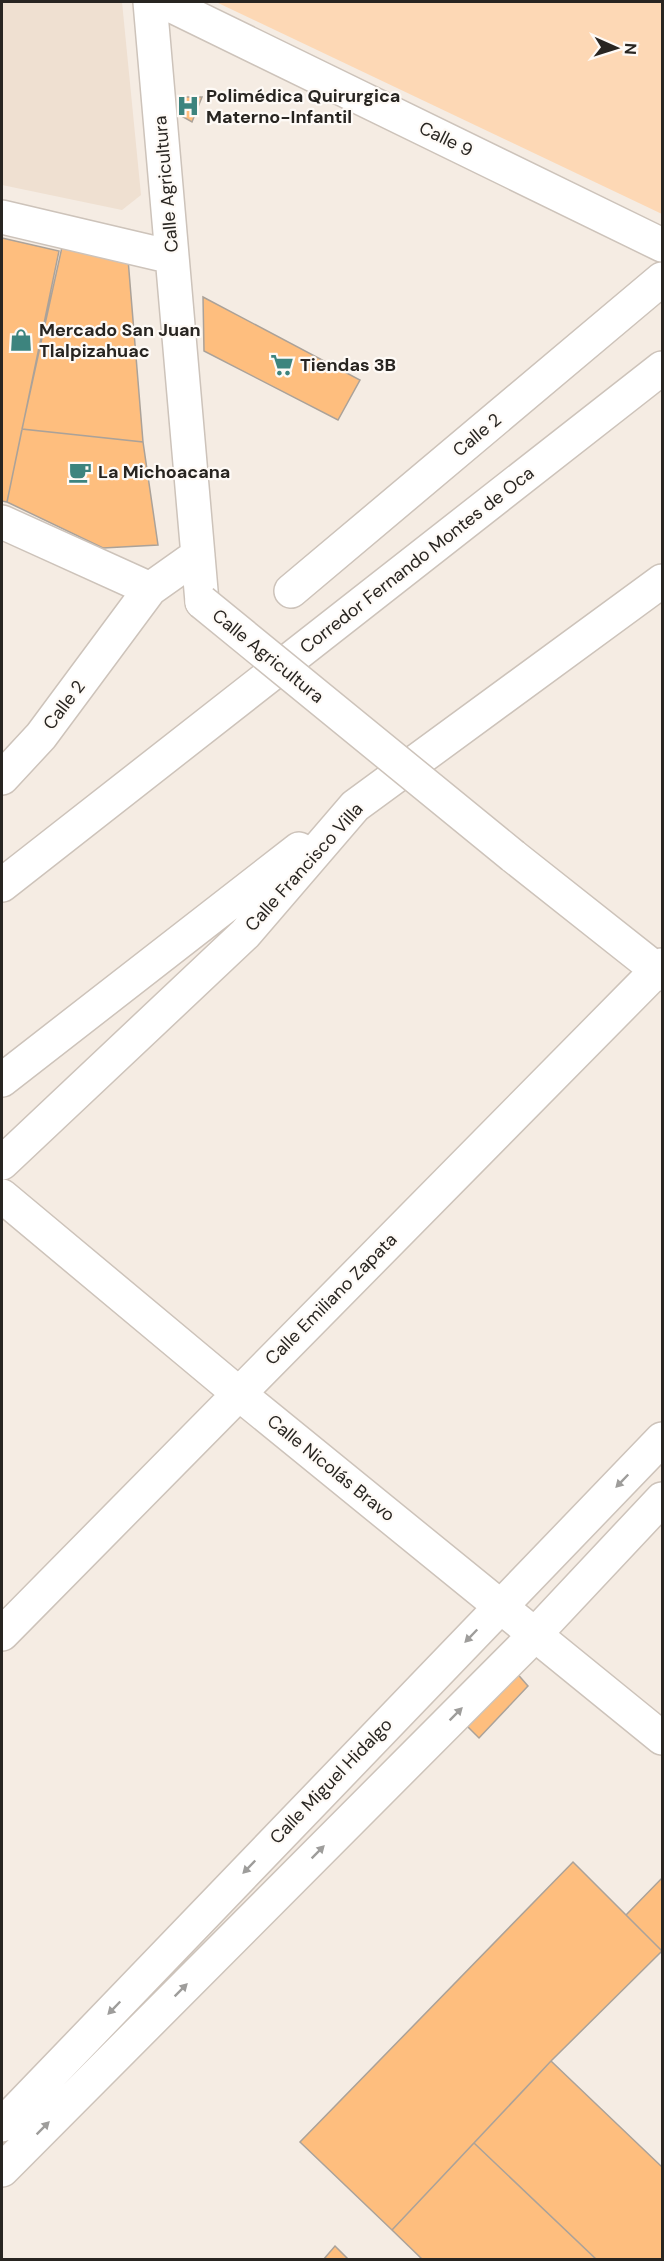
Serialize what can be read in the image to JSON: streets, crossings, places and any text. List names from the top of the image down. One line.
{"streets":{"street":["Calle 9","Calle Agricultura","Calle 2","Corredor Fernando Montes de Oca","Calle Francisco Villa","Calle Emiliano Zapata","Calle Nicolás Bravo","Calle Miguel Hidalgo"]},"crossings":[["Calle Agricultura","Calle 2"],["Calle Agricultura","Calle Emiliano Zapata"],["Calle Emiliano Zapata","Calle Nicolás Bravo"],["Calle Nicolás Bravo","Calle Miguel Hidalgo"]],"places":{"hospital":["Polimédica Quirurgica Materno-Infantil"],"shop":["Mercado San Juan Tlalpizahuac"],"supermarket":["Tiendas 3B"],"cafe":["La Michoacana"]},"north":"right"}
